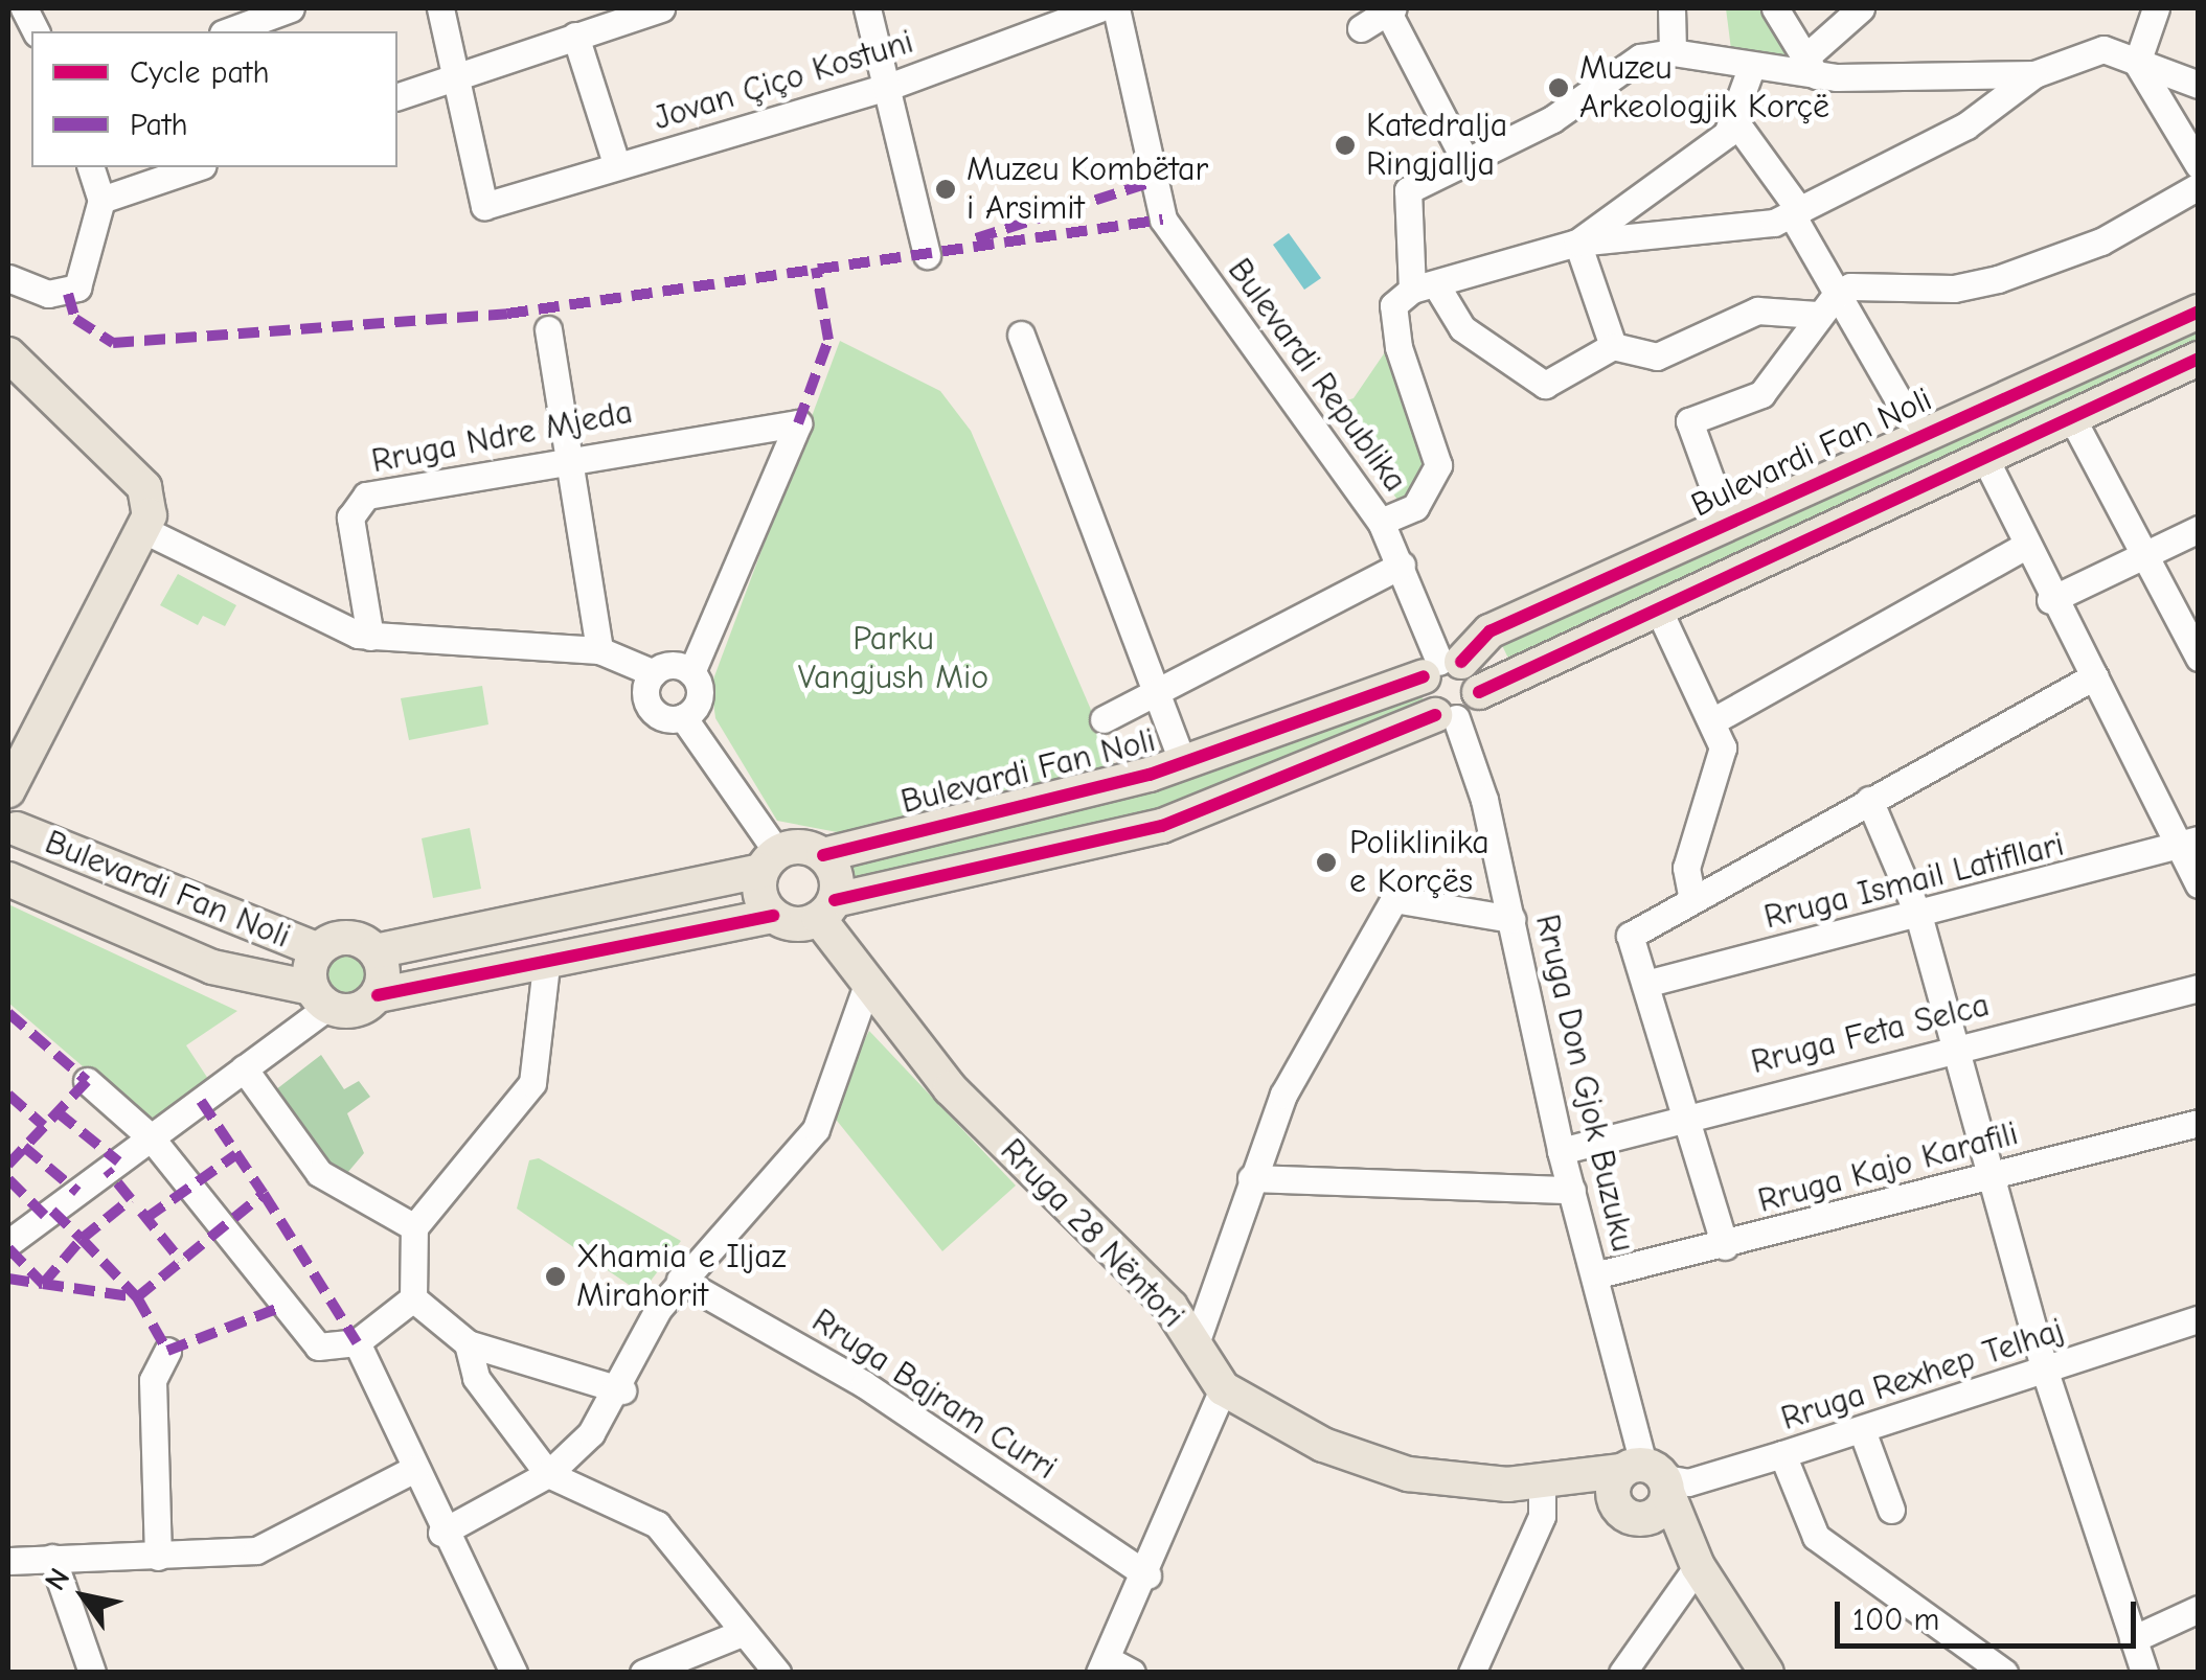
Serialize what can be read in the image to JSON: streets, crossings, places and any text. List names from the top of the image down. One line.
{"streets":{"main road":["Bulevardi Fan Noli","Rruga 28 Nëntori"],"street":["Jovan Çiço Kostuni","Bulevardi Republika","Rruga Ndre Mjeda","Rruga Ismail Latifllari","Rruga Feta Selca","Rruga Don Gjok Buzuku","Rruga Kajo Karafili","Rruga Rexhep Telhaj","Rruga Bajram Curri"]},"crossings":[["Bulevardi Republika","Bulevardi Fan Noli"],["Bulevardi Fan Noli","Rruga 28 Nëntori"],["Rruga Feta Selca","Rruga Don Gjok Buzuku"],["Rruga Don Gjok Buzuku","Rruga Kajo Karafili"],["Rruga Don Gjok Buzuku","Rruga 28 Nëntori"],["Rruga Don Gjok Buzuku","Rruga Rexhep Telhaj"],["Rruga 28 Nëntori","Rruga Rexhep Telhaj"]],"parks":["Parku Vangjush Mio"],"places":["Muzeu Arkeologjik Korçë","Katedralja Ringjallja","Muzeu Kombëtar i Arsimit","Poliklinika e Korçës","Xhamia e Iljaz Mirahorit"],"legend":["Cycle path","Path"],"scale_bar":"100 m","north":"top left"}
